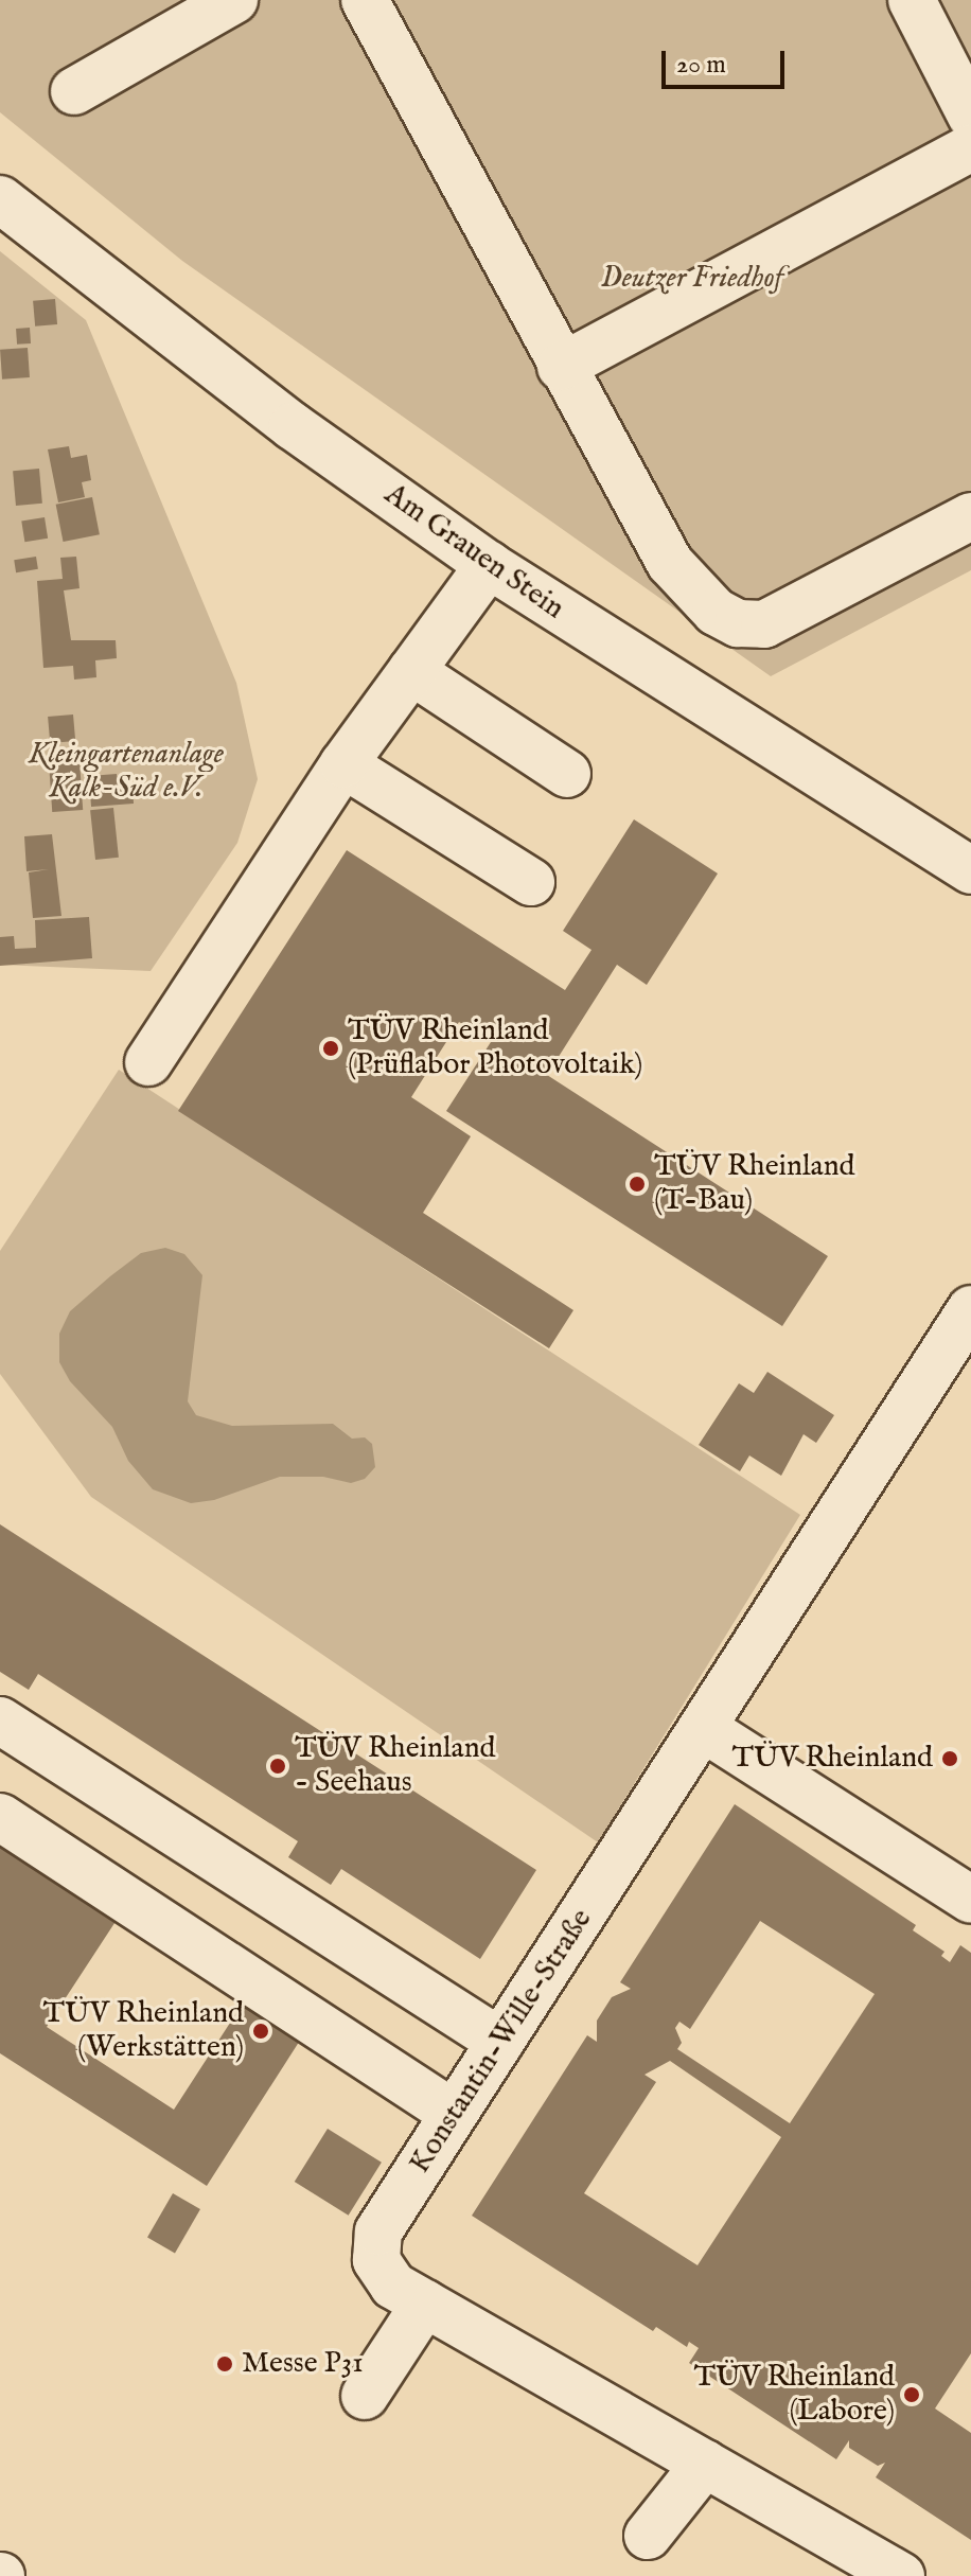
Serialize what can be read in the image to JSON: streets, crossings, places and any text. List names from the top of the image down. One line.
{"streets":{"street":["Am Grauen Stein","Konstantin-Wille-Straße"]},"parks":["Deutzer Friedhof","Kleingartenanlage Kalk-Süd e.V."],"places":["TÜV Rheinland (Prüflabor Photovoltaik)","TÜV Rheinland (T-Bau)","TÜV Rheinland","TÜV Rheinland - Seehaus","TÜV Rheinland (Werkstätten)","Messe P31","TÜV Rheinland (Labore)"],"scale_bar":"20 m"}
